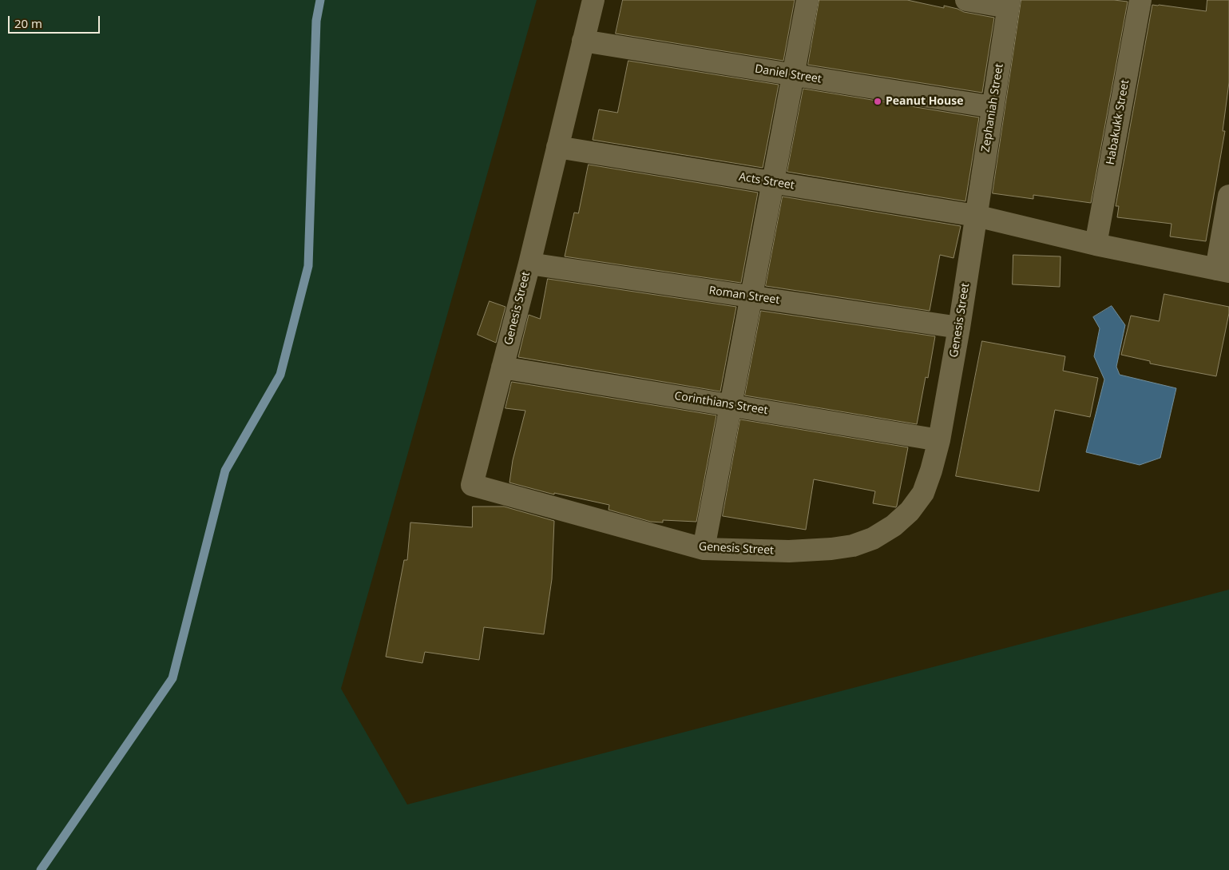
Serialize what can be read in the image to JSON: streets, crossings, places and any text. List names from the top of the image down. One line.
{"streets":{"street":["Daniel Street","Zephaniah Street","Habakukk Street","Acts Street","Roman Street","Genesis Street","Corinthians Street"]},"crossings":[["Daniel Street","Zephaniah Street"],["Daniel Street","Genesis Street"],["Zephaniah Street","Acts Street"],["Zephaniah Street","Genesis Street"],["Acts Street","Genesis Street"],["Roman Street","Genesis Street"],["Genesis Street","Corinthians Street"]],"places":["Peanut House"],"scale_bar":"20 m"}
